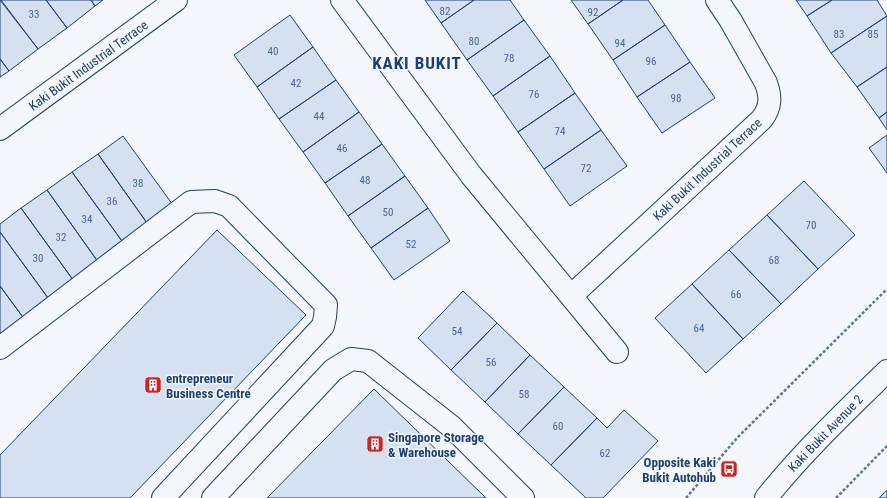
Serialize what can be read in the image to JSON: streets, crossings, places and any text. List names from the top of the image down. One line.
{"streets":{"street":["Kaki Bukit Industrial Terrace","Kaki Bukit Avenue 2"]},"districts":["KAKI BUKIT"],"places":{"building":["entrepreneur Business Centre","Singapore Storage & Warehouse"],"bus stop":["Opposite Kaki Bukit Autohub"]},"house_numbers":["82","92","33","83","85","80","94","40","78","96","42","76","98","44","74","46","72","48","38","36","50","34","70","32","52","30","68","66","64","54","56","58","60","62"]}
